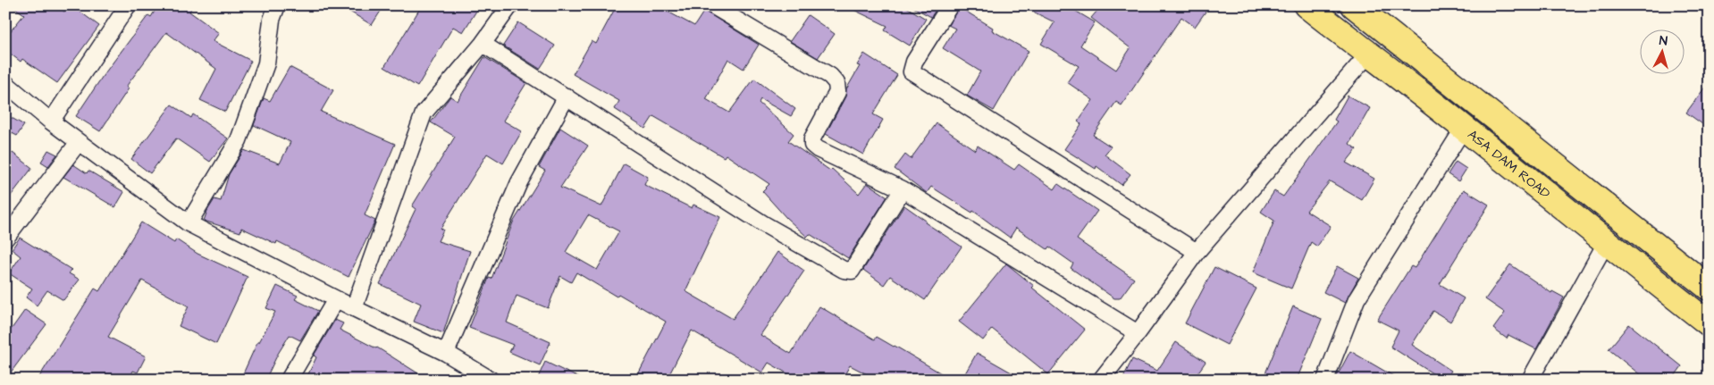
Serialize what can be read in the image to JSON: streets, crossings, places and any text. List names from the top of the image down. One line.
{"streets":{"main road":["ASA DAM ROAD"]},"north":"top"}
